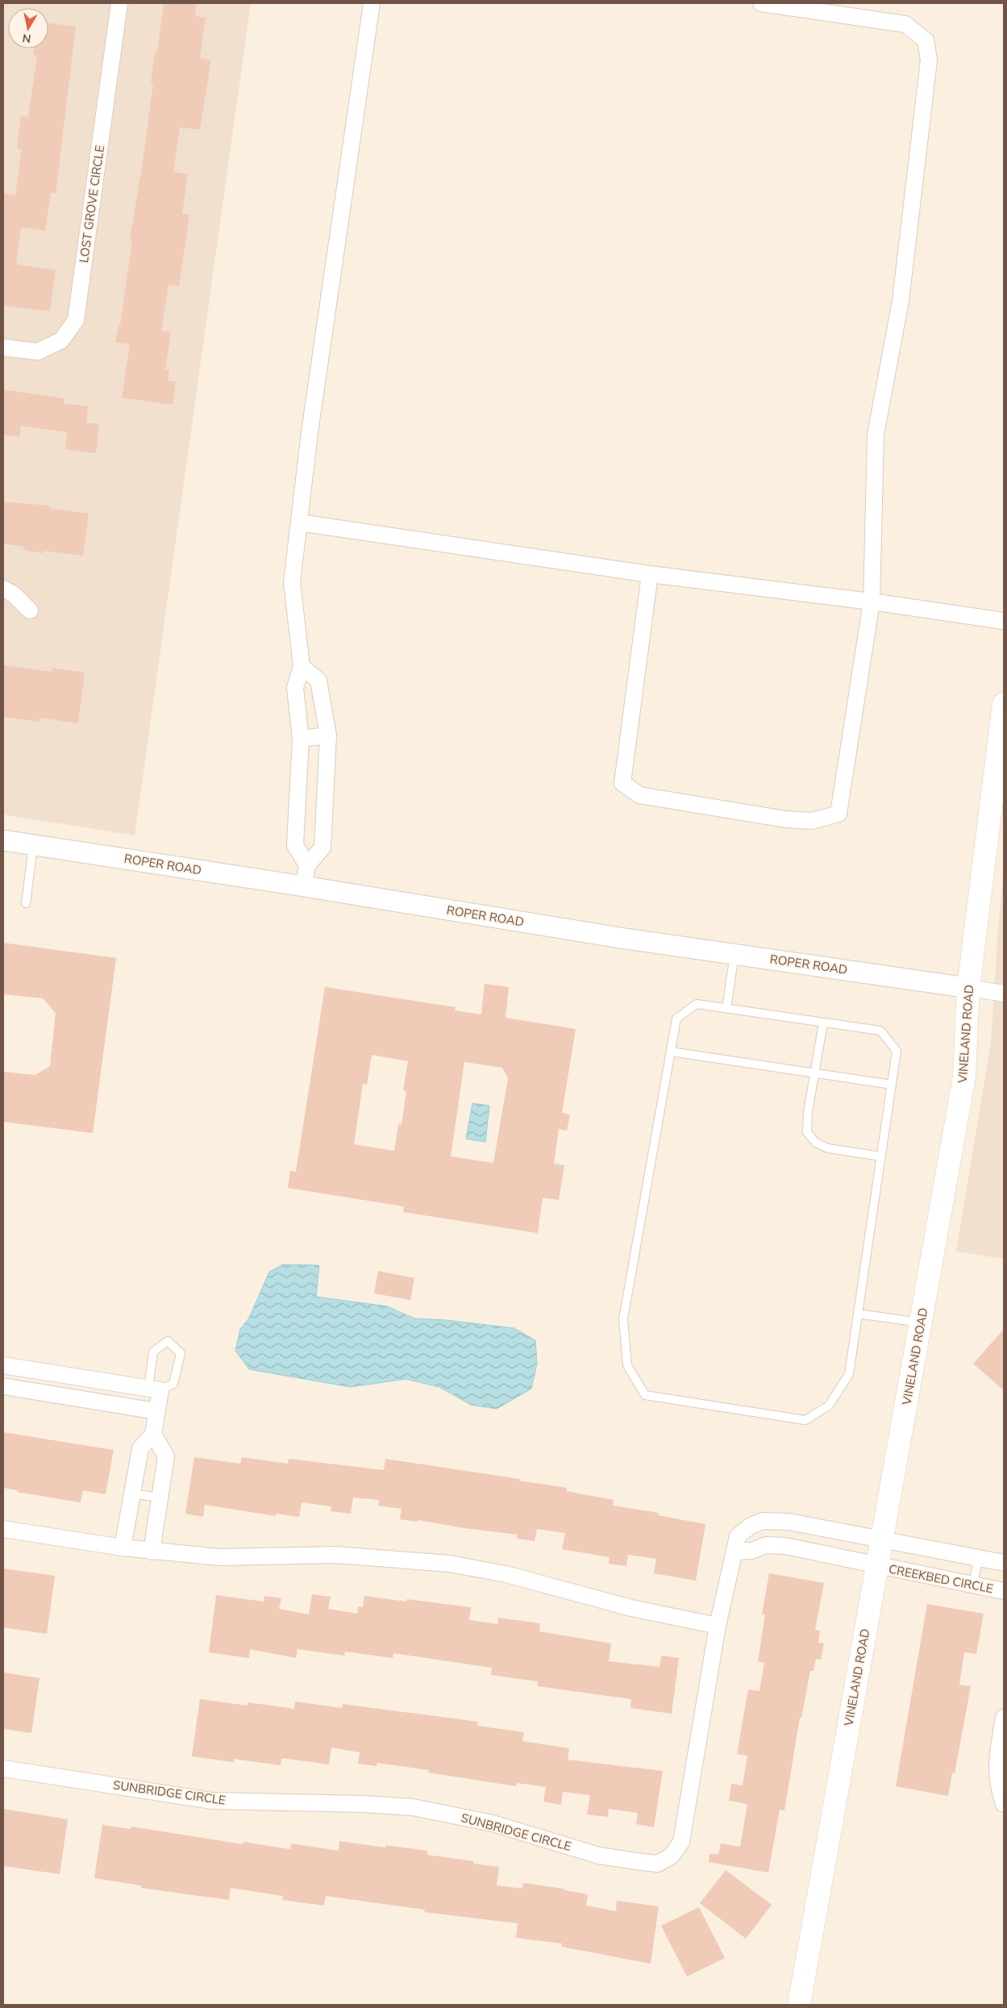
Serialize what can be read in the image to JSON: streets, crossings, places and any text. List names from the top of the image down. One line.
{"streets":{"main road":["VINELAND ROAD"],"street":["LOST GROVE CIRCLE","ROPER ROAD","CREEKBED CIRCLE","SUNBRIDGE CIRCLE"]},"crossings":[["ROPER ROAD","VINELAND ROAD"],["VINELAND ROAD","CREEKBED CIRCLE"],["VINELAND ROAD","SUNBRIDGE CIRCLE"]],"north":"bottom"}
